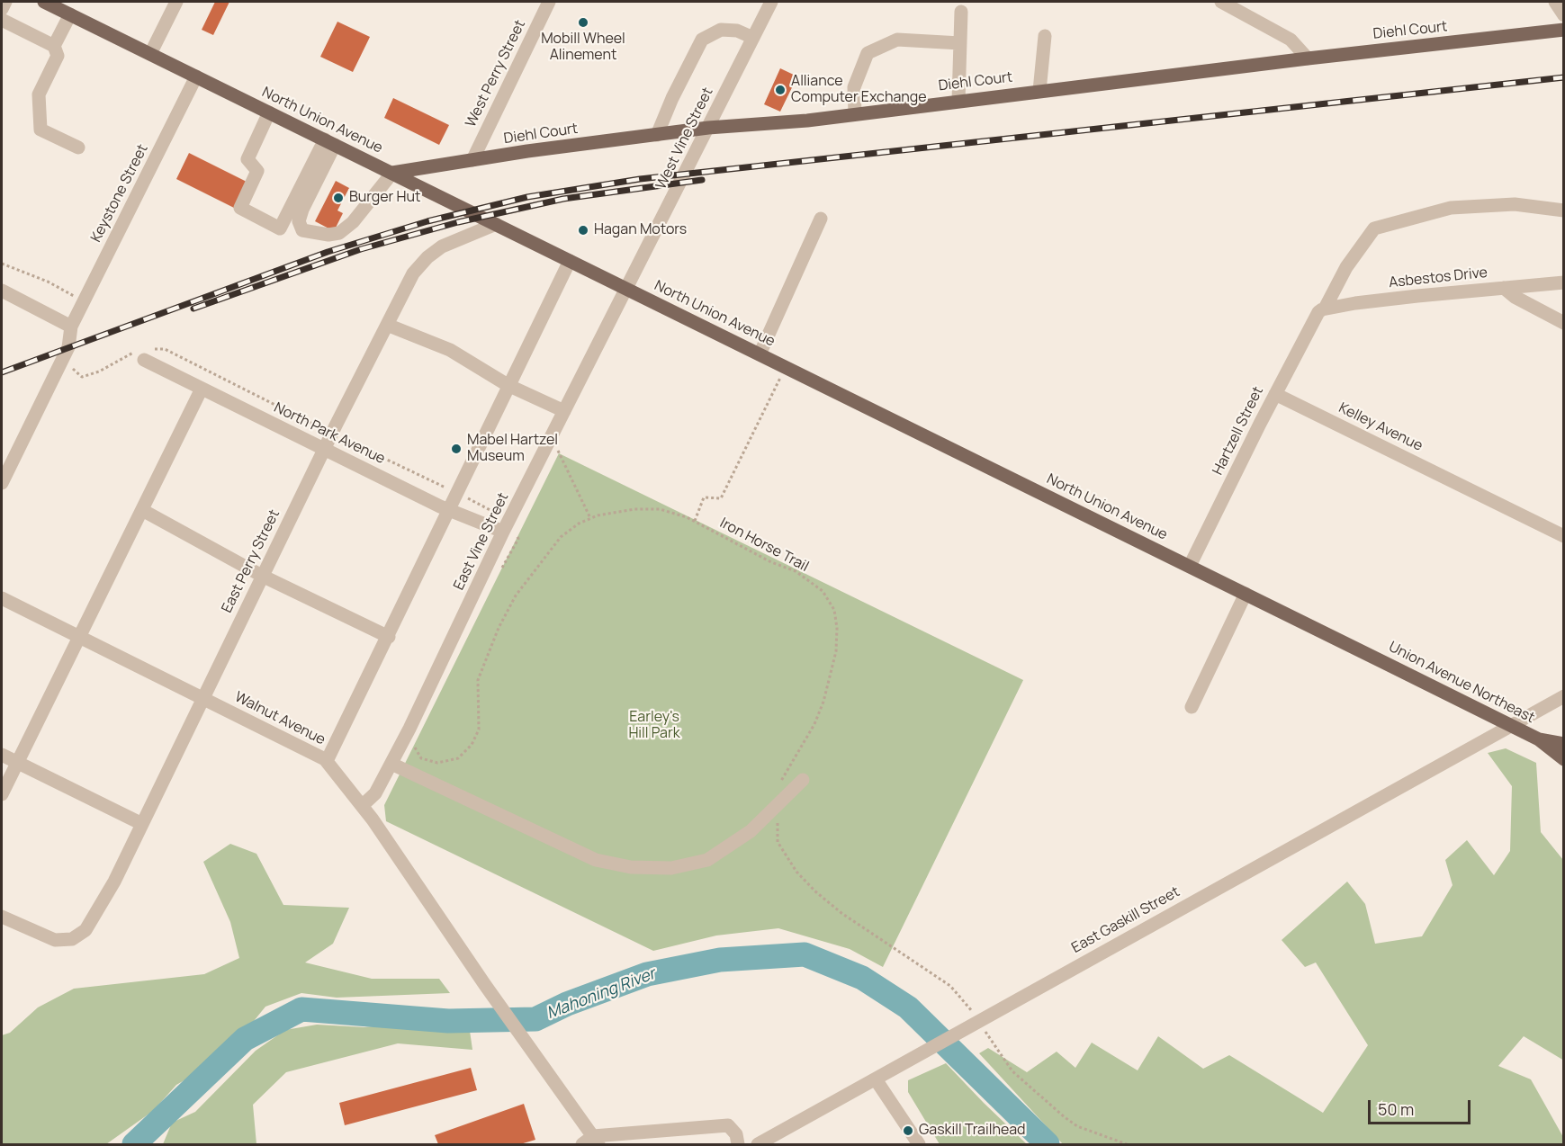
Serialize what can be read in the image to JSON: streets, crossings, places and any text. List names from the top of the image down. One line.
{"streets":{"main road":["Diehl Court","North Union Avenue","Union Avenue Northeast"],"street":["West Perry Street","West Vine Street","Keystone Street","Asbestos Drive","Kelley Avenue","Hartzell Street","North Park Avenue","East Vine Street","East Perry Street","Walnut Avenue","East Gaskill Street"],"path":["Iron Horse Trail"]},"crossings":[["Diehl Court","West Perry Street"],["Diehl Court","North Union Avenue"],["Diehl Court","West Vine Street"],["North Union Avenue","West Vine Street"],["North Union Avenue","Keystone Street"],["North Union Avenue","Hartzell Street"],["North Union Avenue","East Vine Street"],["North Union Avenue","East Perry Street"],["North Union Avenue","Union Avenue Northeast"],["West Vine Street","East Vine Street"],["Asbestos Drive","Hartzell Street"],["Kelley Avenue","Hartzell Street"],["North Park Avenue","East Vine Street"],["North Park Avenue","East Perry Street"],["East Vine Street","Walnut Avenue"],["East Perry Street","Walnut Avenue"],["Union Avenue Northeast","East Gaskill Street"]],"water":["Mahoning River"],"parks":["Earley's Hill Park"],"places":["Mobill Wheel Alinement","Alliance Computer Exchange","Burger Hut","Hagan Motors","Mabel Hartzel Museum","Gaskill Trailhead"],"scale_bar":"50 m"}
